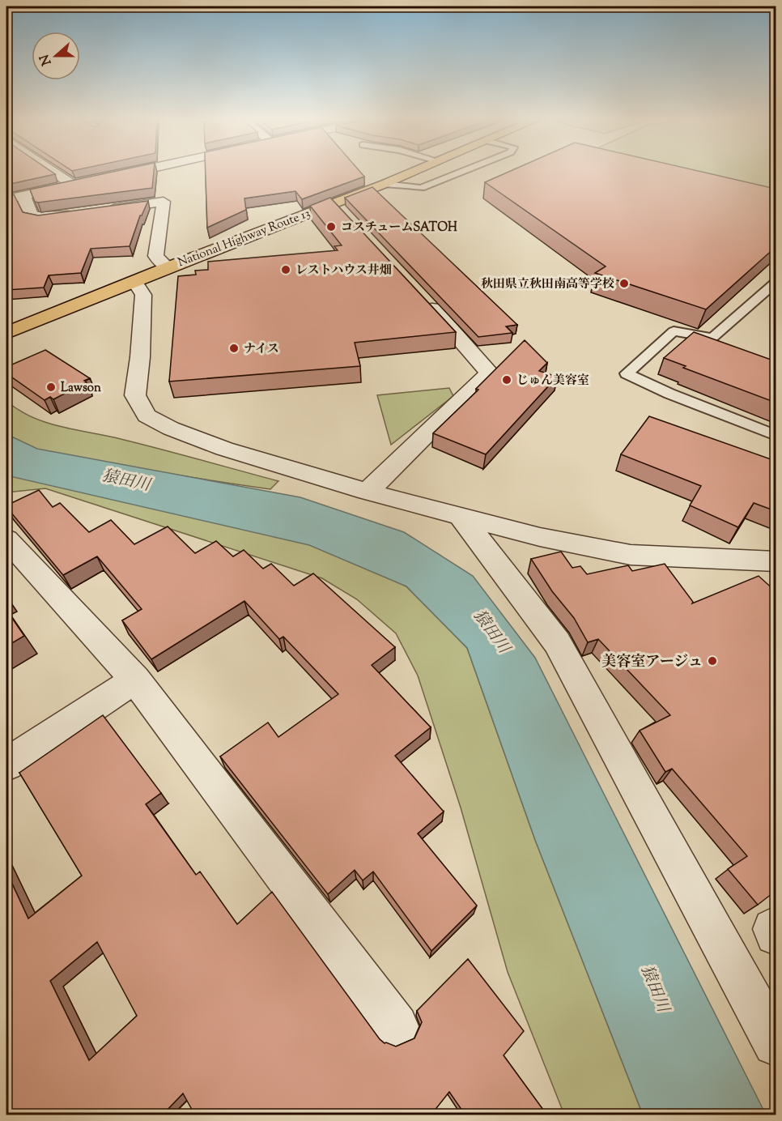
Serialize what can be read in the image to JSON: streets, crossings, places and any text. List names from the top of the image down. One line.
{"streets":{"highway":["National Highway Route 13"]},"water":["猿田川"],"places":["コスチュームSATOH","レストハウス井畑","秋田県立秋田南高等学校","ナイス","じゅん美容室","Lawson","美容室アージュ"],"north":"left"}
